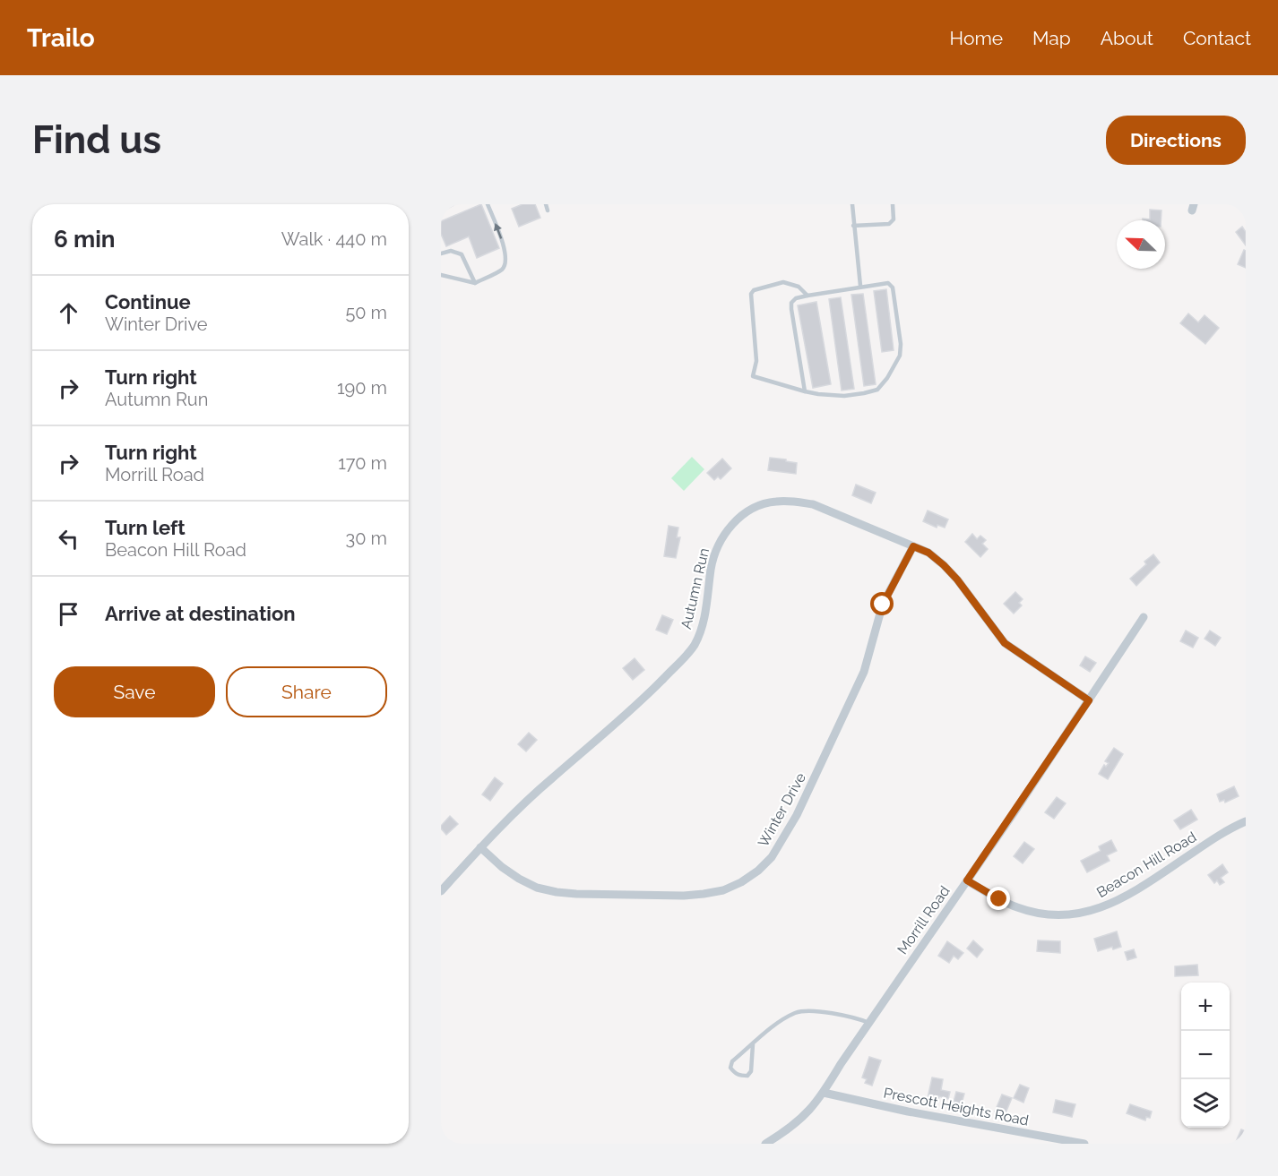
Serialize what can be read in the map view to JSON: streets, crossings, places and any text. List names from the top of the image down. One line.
{"streets":{"street":["Autumn Run","Winter Drive","Beacon Hill Road","Morrill Road","Prescott Heights Road"]},"crossings":[["Autumn Run","Winter Drive"],["Autumn Run","Morrill Road"],["Beacon Hill Road","Morrill Road"],["Morrill Road","Prescott Heights Road"]],"north":"top left","page":{"header":"Trailo","nav":["Home","Map","About","Contact"],"buttons":["Directions",["Save","Share"]],"title":"Find us","heading":["6 min","Walk · 440 m"],"list":[["Continue","Winter Drive","50 m"],["Turn right","Autumn Run","190 m"],["Turn right","Morrill Road","170 m"],["Turn left","Beacon Hill Road","30 m"],"Arrive at destination"],"map_buttons":["+","−"]}}
